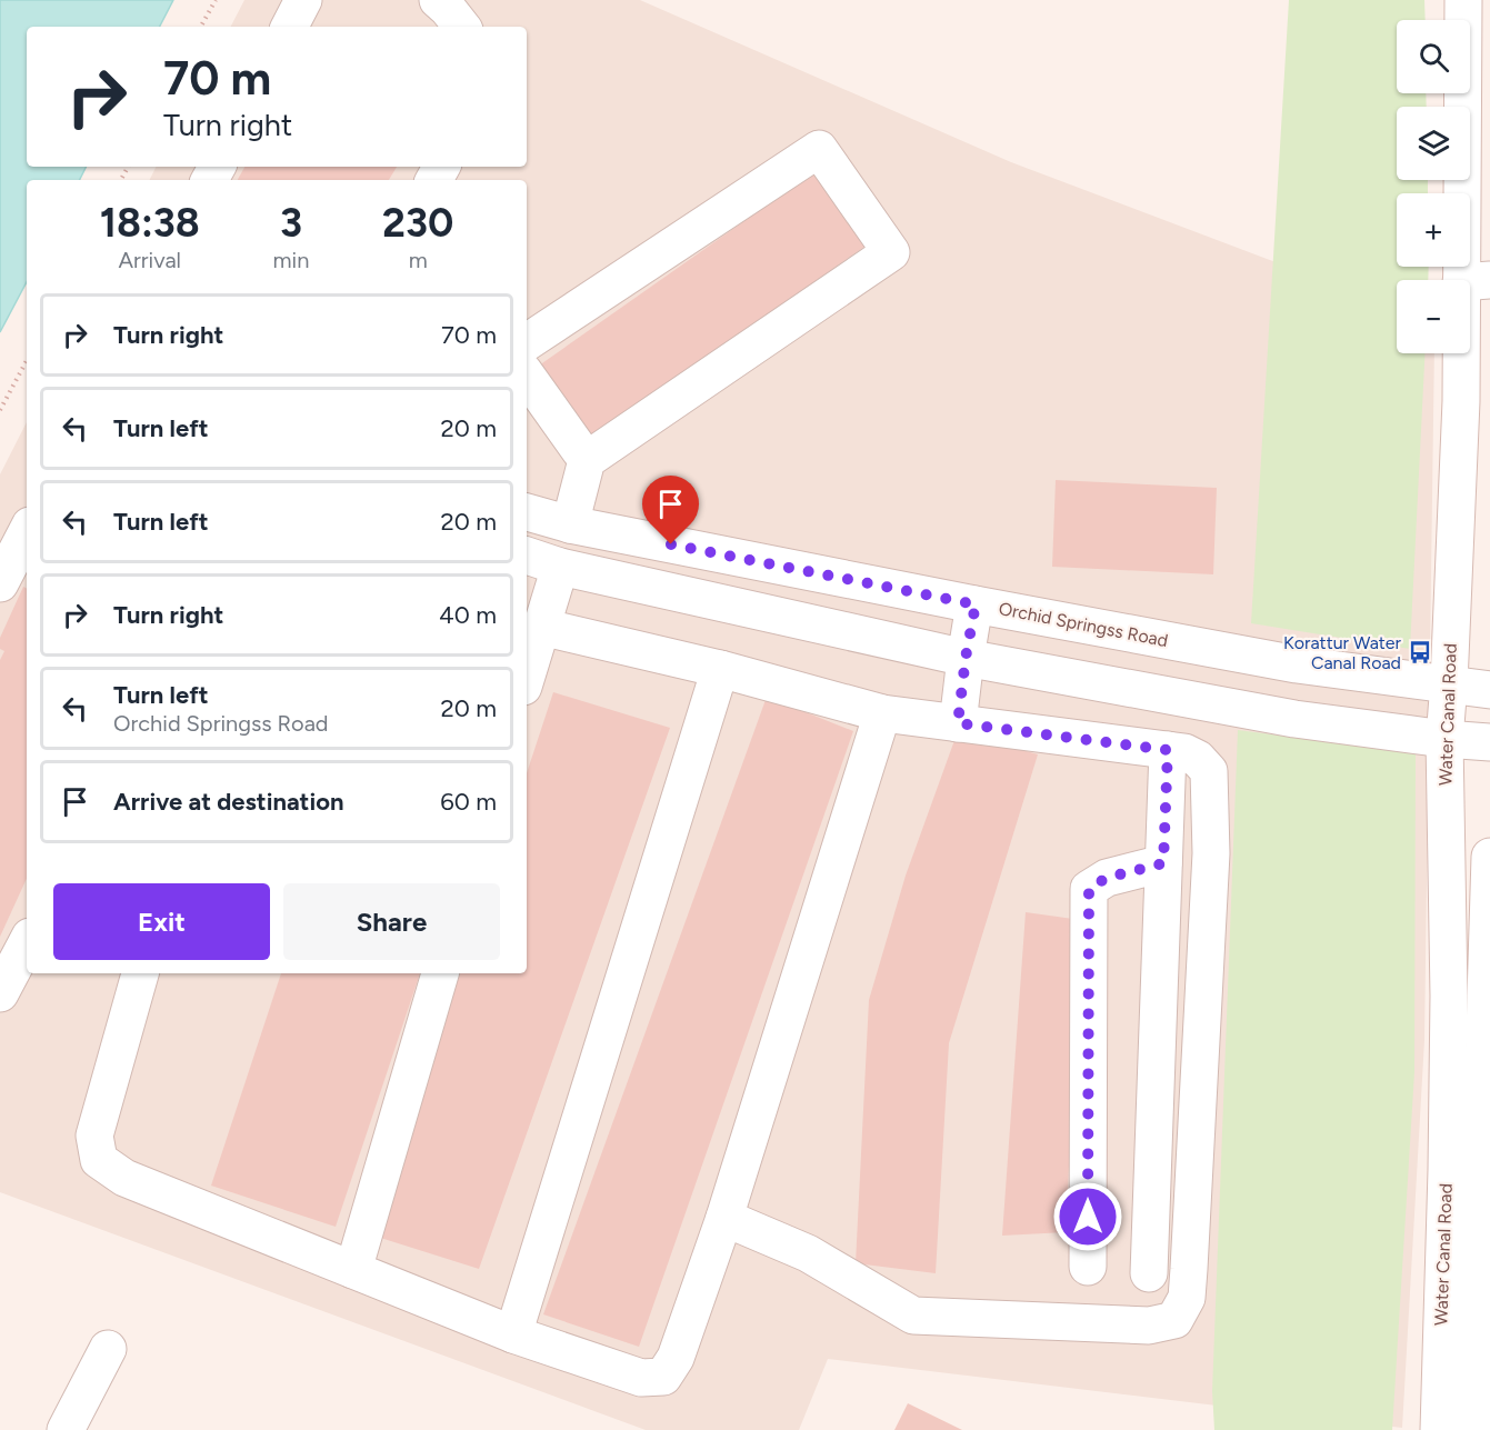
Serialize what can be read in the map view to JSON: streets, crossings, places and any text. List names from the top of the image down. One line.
{"streets":{"street":["Orchid Springss Road","Water Canal Road"]},"crossings":[["Orchid Springss Road","Water Canal Road"]],"places":{"bus stop":["Korattur Water Canal Road"]},"page":{"map_buttons":["+","−"],"turn":["70 m","Turn right"],"eta":["18:38","Arrival","3","min","230","m"],"list":[{"name":"Turn right","value":"70 m"},{"name":"Turn left","value":"20 m"},{"name":"Turn left","value":"20 m"},{"name":"Turn right","value":"40 m"},{"name":"Turn left","note":"Orchid Springss Road","value":"20 m"},{"name":"Arrive at destination","value":"60 m"}],"buttons":["Exit","Share"]}}
